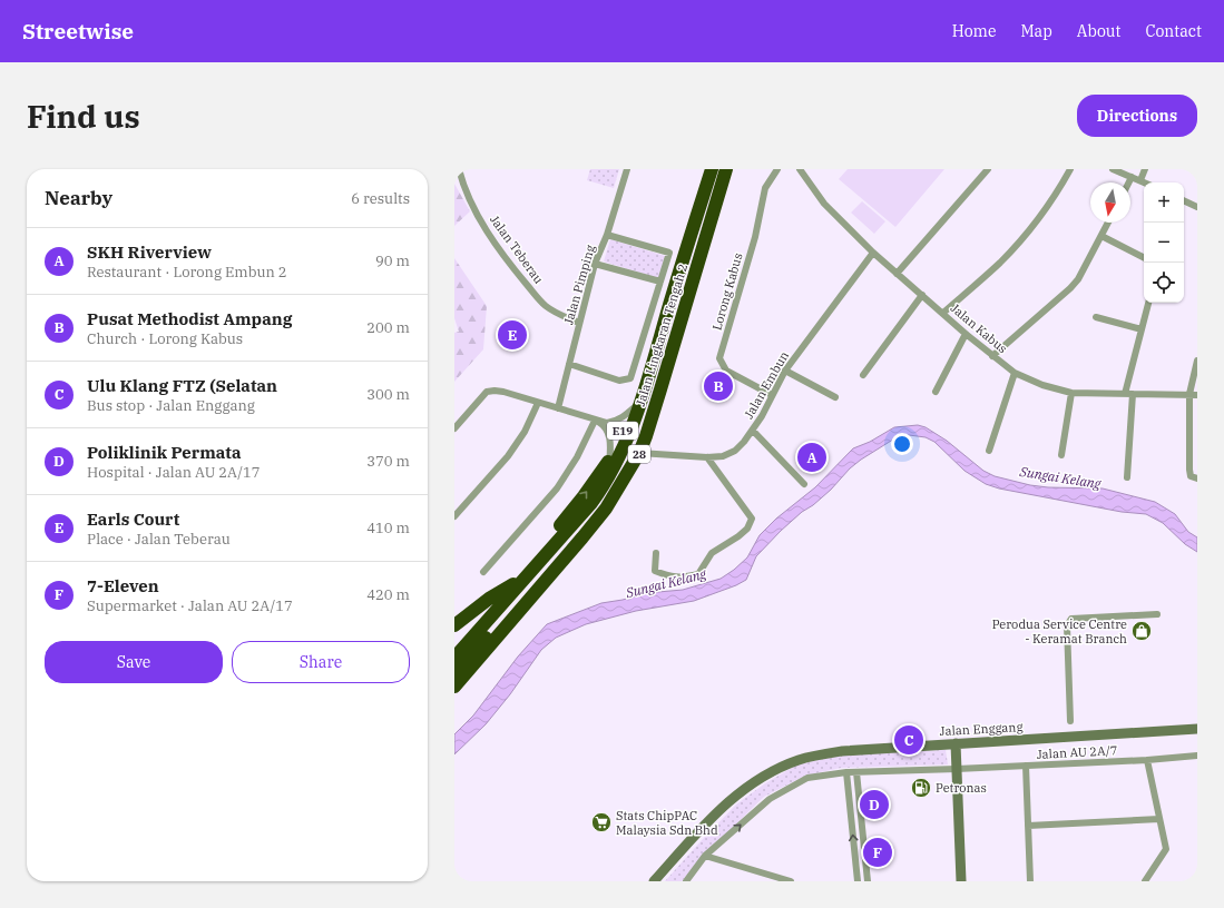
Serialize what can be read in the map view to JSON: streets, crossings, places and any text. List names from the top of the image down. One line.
{"streets":{"highway":["Jalan Lingkaran Tengah 2","E19","28"],"main road":["Jalan Enggang"],"street":["Jalan Teberau","Jalan Pimping","Lorong Kabus","Jalan Kabus","Jalan Embun","Jalan AU 2A/7"]},"crossings":[["Jalan Teberau","Jalan Pimping"],["Lorong Kabus","Jalan Embun"],["Jalan Kabus","Jalan Embun"],["Jalan Lingkaran Tengah 2","Jalan Embun"]],"water":["Sungai Kelang"],"places":{"shop":["Perodua Service Centre - Keramat Branch"],"fuel station":["Petronas"],"supermarket":["Stats ChipPAC Malaysia Sdn Bhd"]},"north":"bottom","page":{"header":"Streetwise","nav":["Home","Map","About","Contact"],"buttons":["Directions",["Save","Share"]],"title":"Find us","heading":["Nearby","6 results"],"map_buttons":["+","−"],"list":[{"mark":"A","name":"SKH Riverview","note":"Restaurant · Lorong Embun 2","value":"90 m"},{"mark":"B","name":"Pusat Methodist Ampang","note":"Church · Lorong Kabus","value":"200 m"},{"mark":"C","name":"Ulu Klang FTZ (Selatan","note":"Bus stop · Jalan Enggang","value":"300 m"},{"mark":"D","name":"Poliklinik Permata","note":"Hospital · Jalan AU 2A/17","value":"370 m"},{"mark":"E","name":"Earls Court","note":"Place · Jalan Teberau","value":"410 m"},{"mark":"F","name":"7-Eleven","note":"Supermarket · Jalan AU 2A/17","value":"420 m"}],"pins":["E","B","A","C","D","F"]}}
